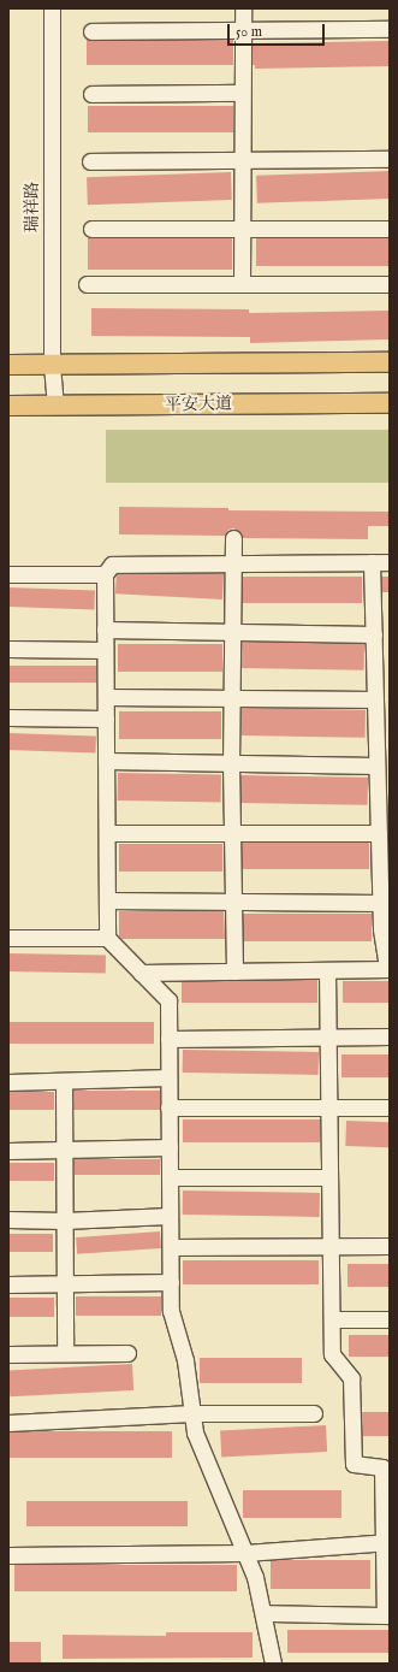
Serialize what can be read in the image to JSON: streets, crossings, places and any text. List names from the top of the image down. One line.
{"streets":{"main road":["平安大道"],"street":["瑞祥路"]},"crossings":[["瑞祥路","平安大道"]],"scale_bar":"50 m"}
